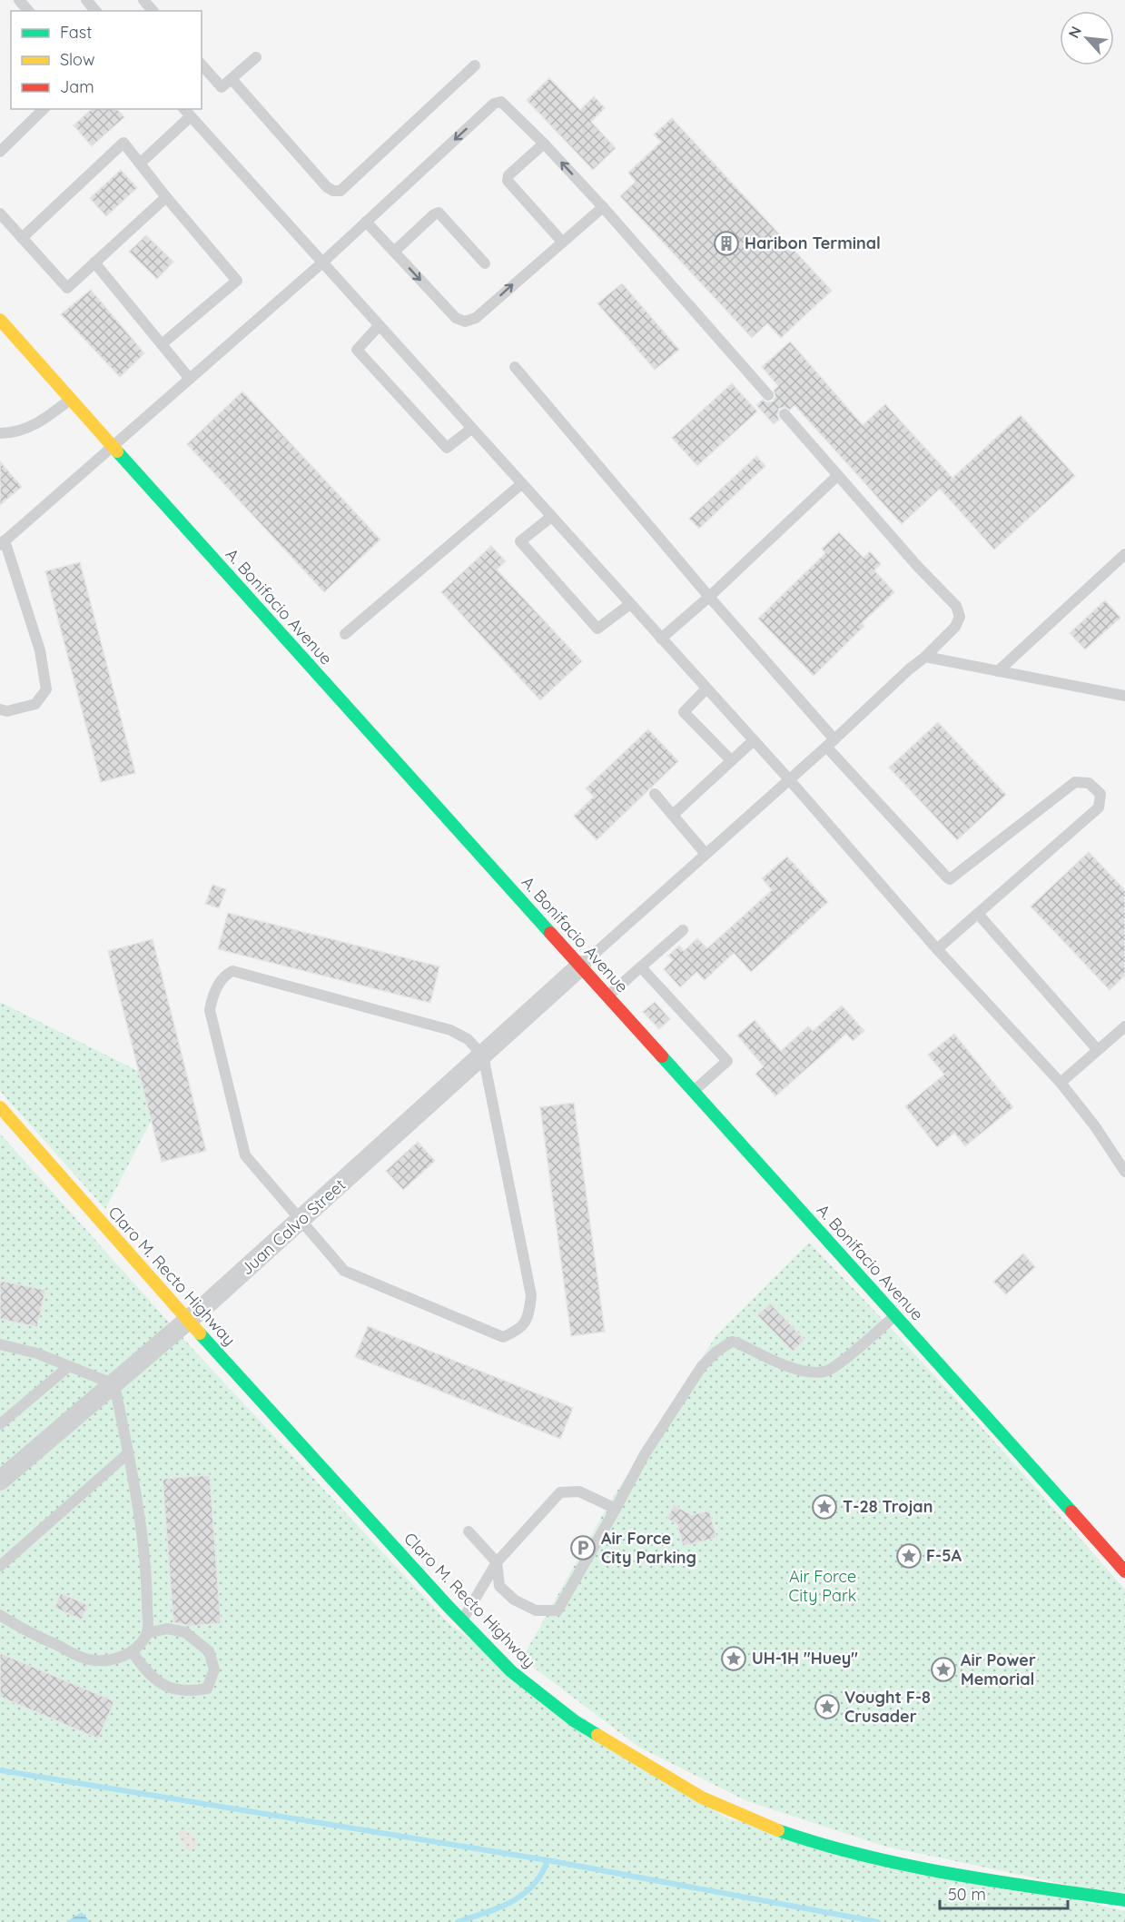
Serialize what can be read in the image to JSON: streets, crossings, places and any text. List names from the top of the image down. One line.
{"streets":{"street":["A. Bonifacio Avenue","Juan Calvo Street","Claro M. Recto Highway"]},"crossings":[["A. Bonifacio Avenue","Juan Calvo Street"],["Juan Calvo Street","Claro M. Recto Highway"]],"parks":["Air Force City Park"],"places":{"building":["Haribon Terminal"],"place":["T-28 Trojan","F-5A","UH-1H \"Huey\"","Air Power Memorial","Vought F-8 Crusader"],"parking":["Air Force City Parking"]},"legend":["Fast","Slow","Jam"],"scale_bar":"50 m","north":"top left"}
